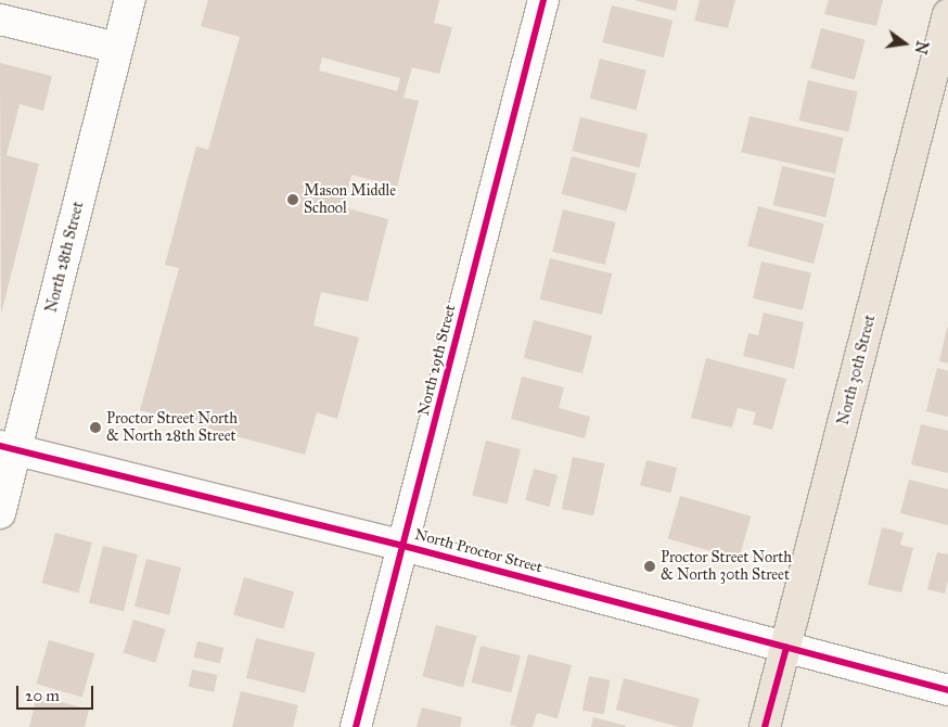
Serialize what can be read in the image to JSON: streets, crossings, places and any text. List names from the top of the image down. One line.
{"streets":{"main road":["North 30th Street"],"street":["North 28th Street","North 29th Street","North Proctor Street"]},"crossings":[["North 28th Street","North Proctor Street"],["North 29th Street","North Proctor Street"],["North 30th Street","North Proctor Street"]],"places":["Mason Middle School","Proctor Street North & North 28th Street","Proctor Street North & North 30th Street"],"scale_bar":"20 m","north":"right"}
